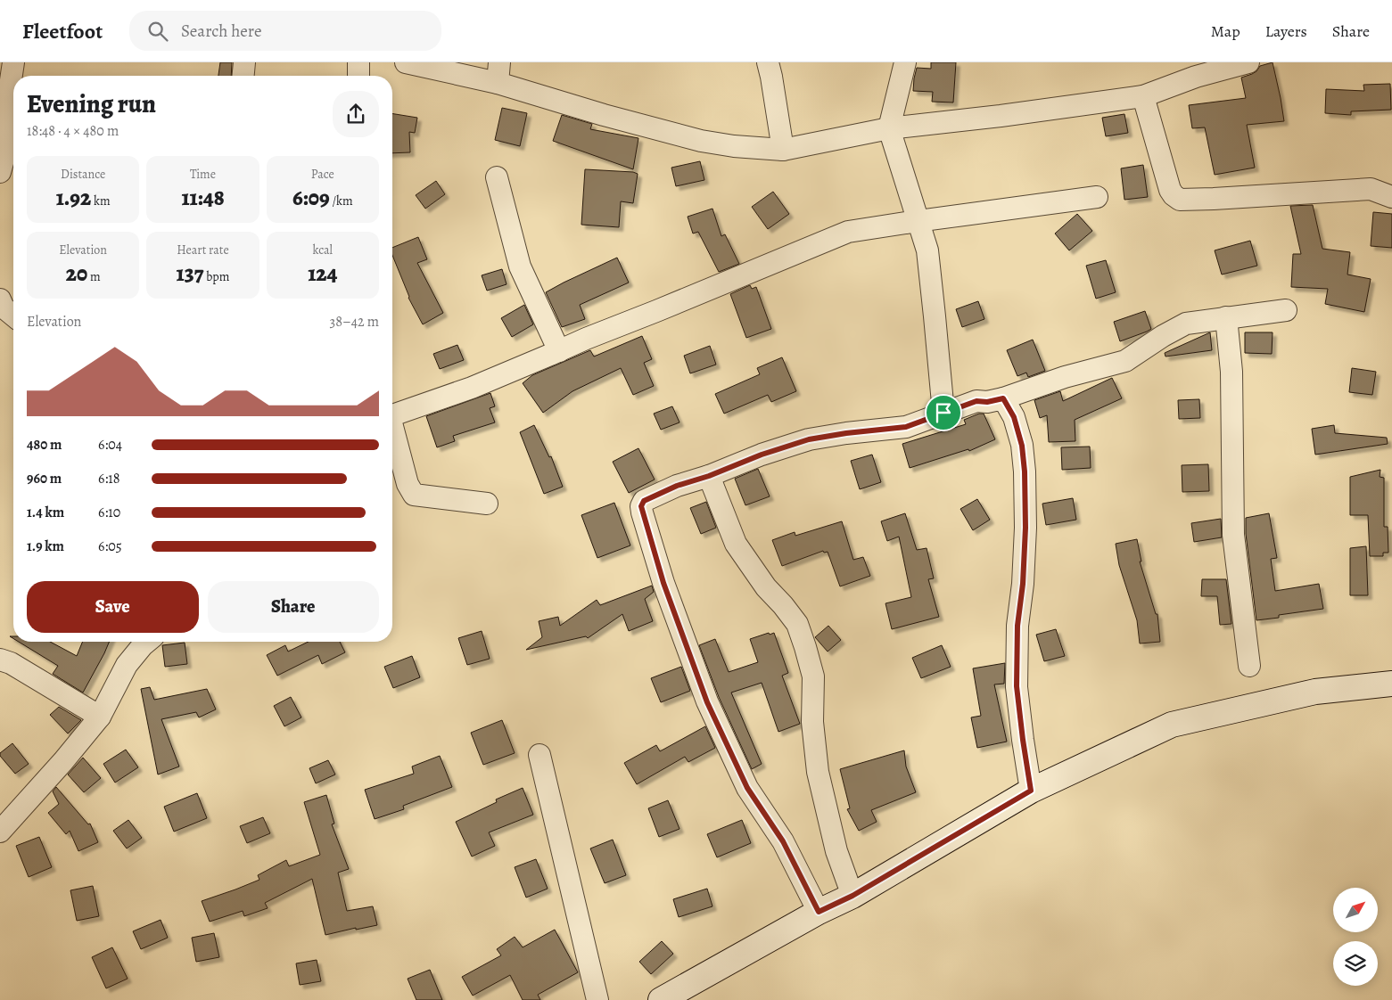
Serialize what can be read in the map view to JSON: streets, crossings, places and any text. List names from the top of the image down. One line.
{"north":"top right","page":{"header":"Fleetfoot","search":"Search here","nav":["Map","Layers","Share"],"heading":["Evening run","18:48 · 4 × 480 m"],"stats":[["Distance","1.92 km"],["Time","11:48"],["Pace","6:09 /km"],["Elevation","20 m"],["Heart rate","137 bpm"],["kcal","124"]],"chart":["Elevation","38–42 m"],"list":[{"name":"480 m","note":"6:04"},{"name":"960 m","note":"6:18"},{"name":"1.4 km","note":"6:10"},{"name":"1.9 km","note":"6:05"}],"buttons":["Save","Share"]}}
